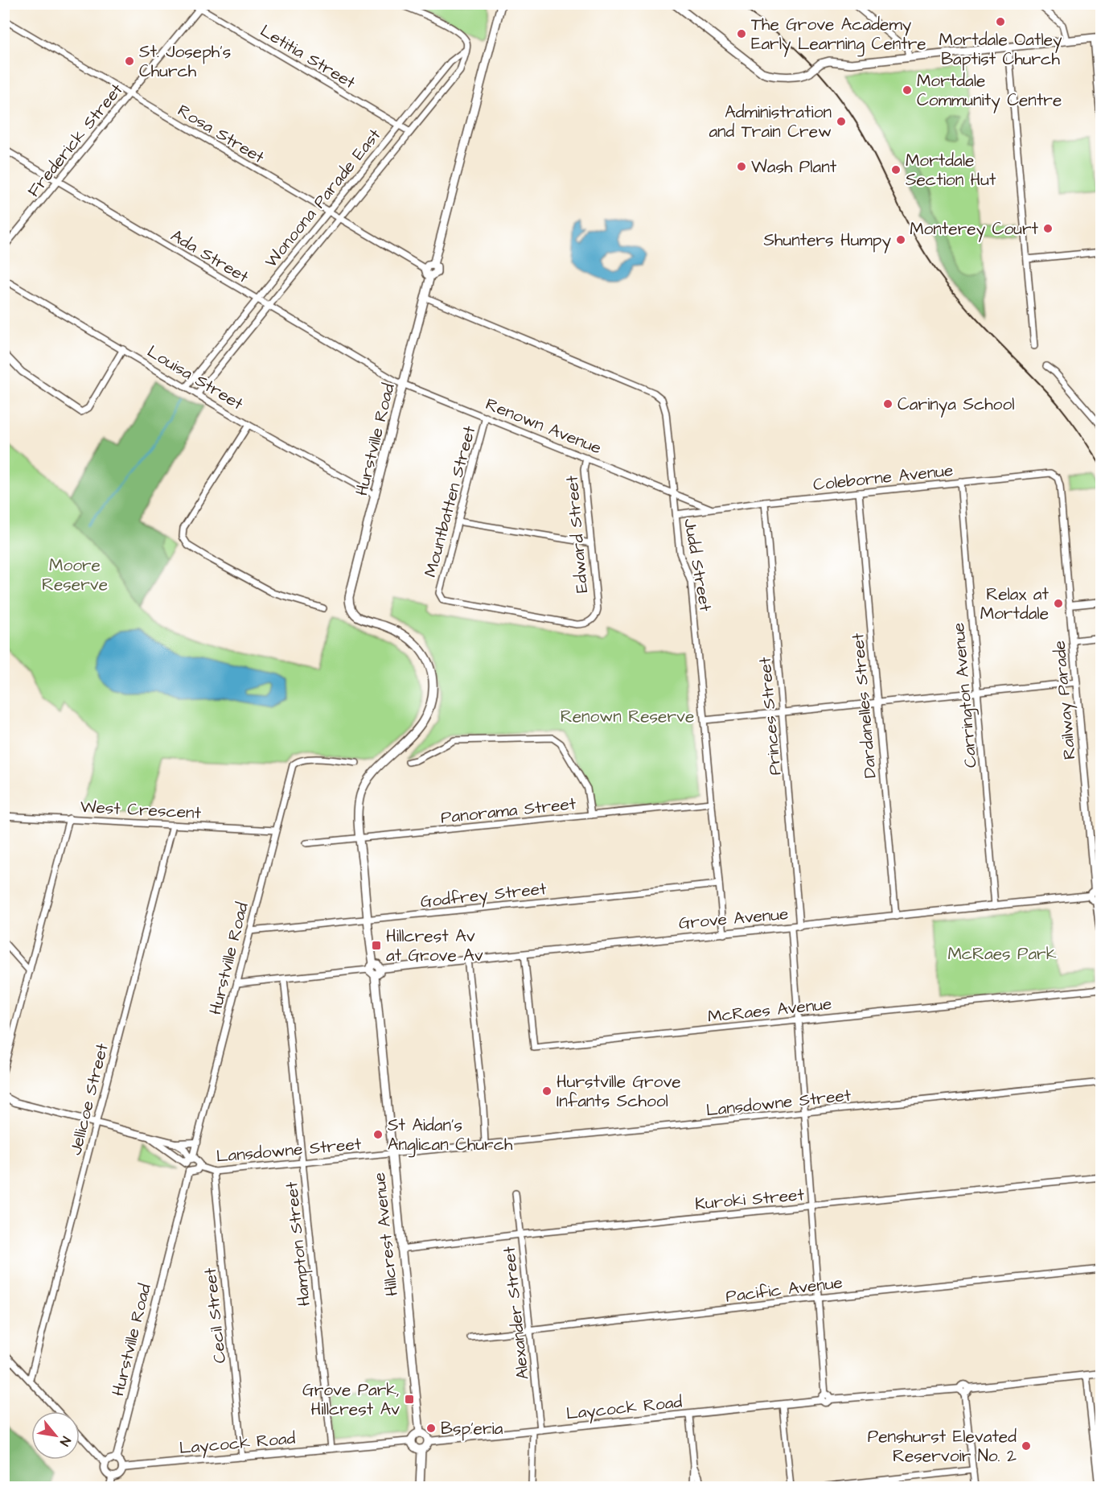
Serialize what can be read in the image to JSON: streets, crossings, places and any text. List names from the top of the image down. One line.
{"streets":{"main road":["Hurstville Road","Hillcrest Avenue"],"street":["Letitia Street","Rosa Street","Frederick Street","Wonoona Parade East","Ada Street","Louisa Street","Renown Avenue","Coleborne Avenue","Mountbatten Street","Edward Street","Judd Street","Carrington Avenue","Railway Parade","Dardanelles Street","Princes Street","West Crescent","Panorama Street","Godfrey Street","Grove Avenue","McRaes Avenue","Jellicoe Street","Lansdowne Street","Kuroki Street","Hampton Street","Pacific Avenue","Alexander Street","Cecil Street","Laycock Road"]},"crossings":[["Letitia Street","Frederick Street"],["Letitia Street","Wonoona Parade East"],["Rosa Street","Frederick Street"],["Rosa Street","Wonoona Parade East"],["Rosa Street","Hurstville Road"],["Frederick Street","Ada Street"],["Wonoona Parade East","Ada Street"],["Wonoona Parade East","Louisa Street"],["Ada Street","Renown Avenue"],["Ada Street","Hurstville Road"],["Louisa Street","Hurstville Road"],["Renown Avenue","Hurstville Road"],["Renown Avenue","Mountbatten Street"],["Renown Avenue","Edward Street"],["Renown Avenue","Judd Street"],["Hurstville Road","Judd Street"],["Hurstville Road","West Crescent"],["Hurstville Road","Panorama Street"],["Hurstville Road","Godfrey Street"],["Hurstville Road","Laycock Road"],["Coleborne Avenue","Judd Street"],["Coleborne Avenue","Carrington Avenue"],["Coleborne Avenue","Railway Parade"],["Coleborne Avenue","Dardanelles Street"],["Coleborne Avenue","Princes Street"],["Mountbatten Street","Edward Street"],["Judd Street","Panorama Street"],["Judd Street","Godfrey Street"],["Judd Street","Grove Avenue"],["Carrington Avenue","Grove Avenue"],["Railway Parade","Grove Avenue"],["Dardanelles Street","Grove Avenue"],["Princes Street","Grove Avenue"],["Princes Street","McRaes Avenue"],["Princes Street","Lansdowne Street"],["Princes Street","Kuroki Street"],["Princes Street","Pacific Avenue"],["Princes Street","Laycock Road"],["West Crescent","Jellicoe Street"],["Grove Avenue","McRaes Avenue"],["Lansdowne Street","Hillcrest Avenue"],["Lansdowne Street","Hampton Street"],["Lansdowne Street","Cecil Street"],["Kuroki Street","Hillcrest Avenue"],["Kuroki Street","Alexander Street"],["Hillcrest Avenue","Laycock Road"],["Hampton Street","Laycock Road"],["Pacific Avenue","Alexander Street"],["Alexander Street","Laycock Road"],["Cecil Street","Laycock Road"]],"parks":["Moore Reserve","Renown Reserve","McRaes Park"],"places":{"other":["Mortdale Oatley Baptist Church","The Grove Academy Early Learning Centre","St. Joseph's Church","Mortdale Community Centre","Administration and Train Crew","Wash Plant","Mortdale Section Hut","Monterey Court","Shunters Humpy","Carinya School","Relax at Mortdale","Hurstville Grove Infants School","St Aidan's Anglican Church","Bsp'eria","Penshurst Elevated Reservoir No. 2"],"transit":["Hillcrest Av at Grove Av","Grove Park, Hillcrest Av"]},"north":"bottom right"}
